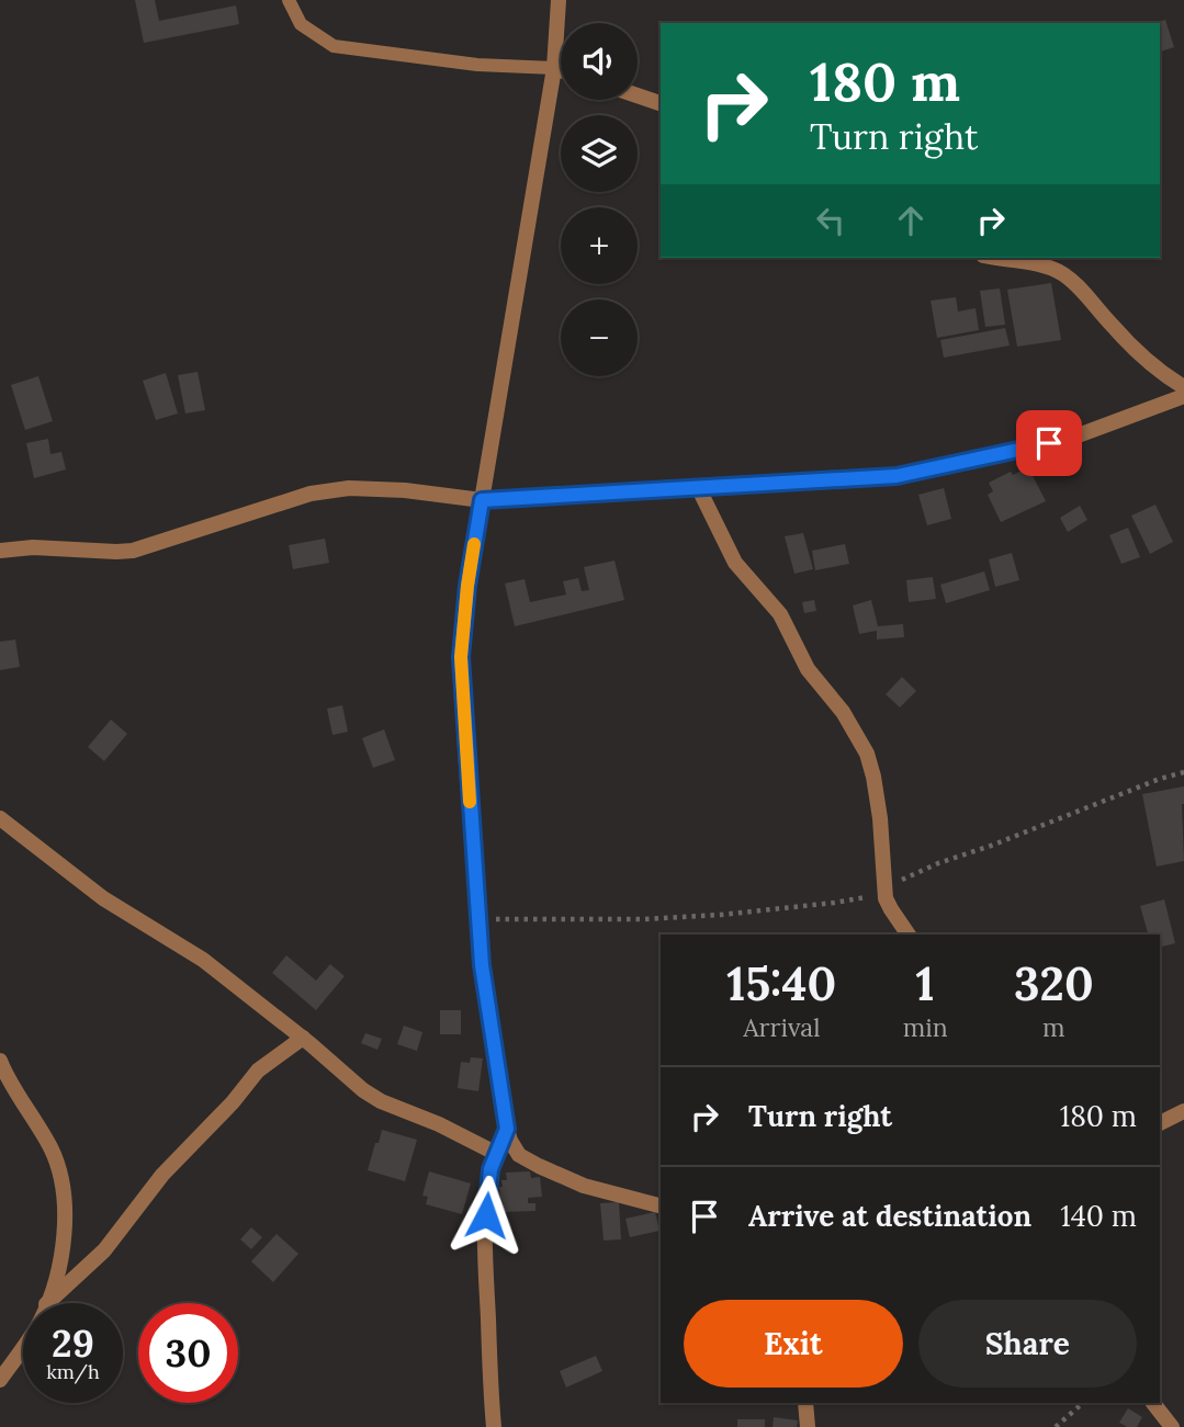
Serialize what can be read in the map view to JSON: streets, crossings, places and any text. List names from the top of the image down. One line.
{"page":{"map_buttons":["+","−"],"turn":["180 m","Turn right"],"eta":["15:40","Arrival","1","min","320","m"],"list":[{"name":"Turn right","value":"180 m"},{"name":"Arrive at destination","value":"140 m"}],"buttons":["Exit","Share"],"speed":"29 km/h","limit":"30"}}
